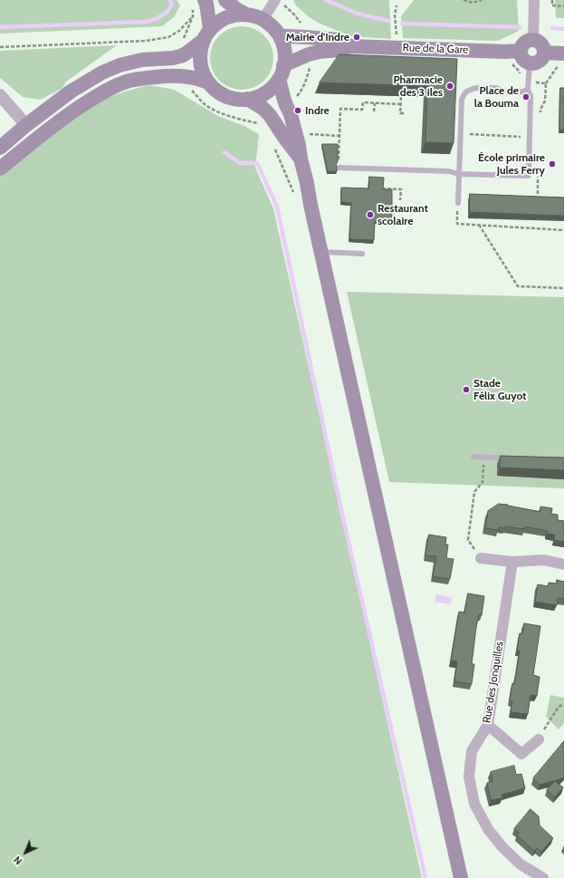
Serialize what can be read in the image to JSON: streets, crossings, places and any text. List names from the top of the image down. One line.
{"streets":{"main road":["Rue de la Gare"],"street":["Rue des Jonquilles"]},"places":["Mairie d'Indre","Pharmacie des 3 iles","Place de la Bouma","Indre","École primaire Jules Ferry","Restaurant scolaire","Stade Félix Guyot"],"north":"bottom left"}
